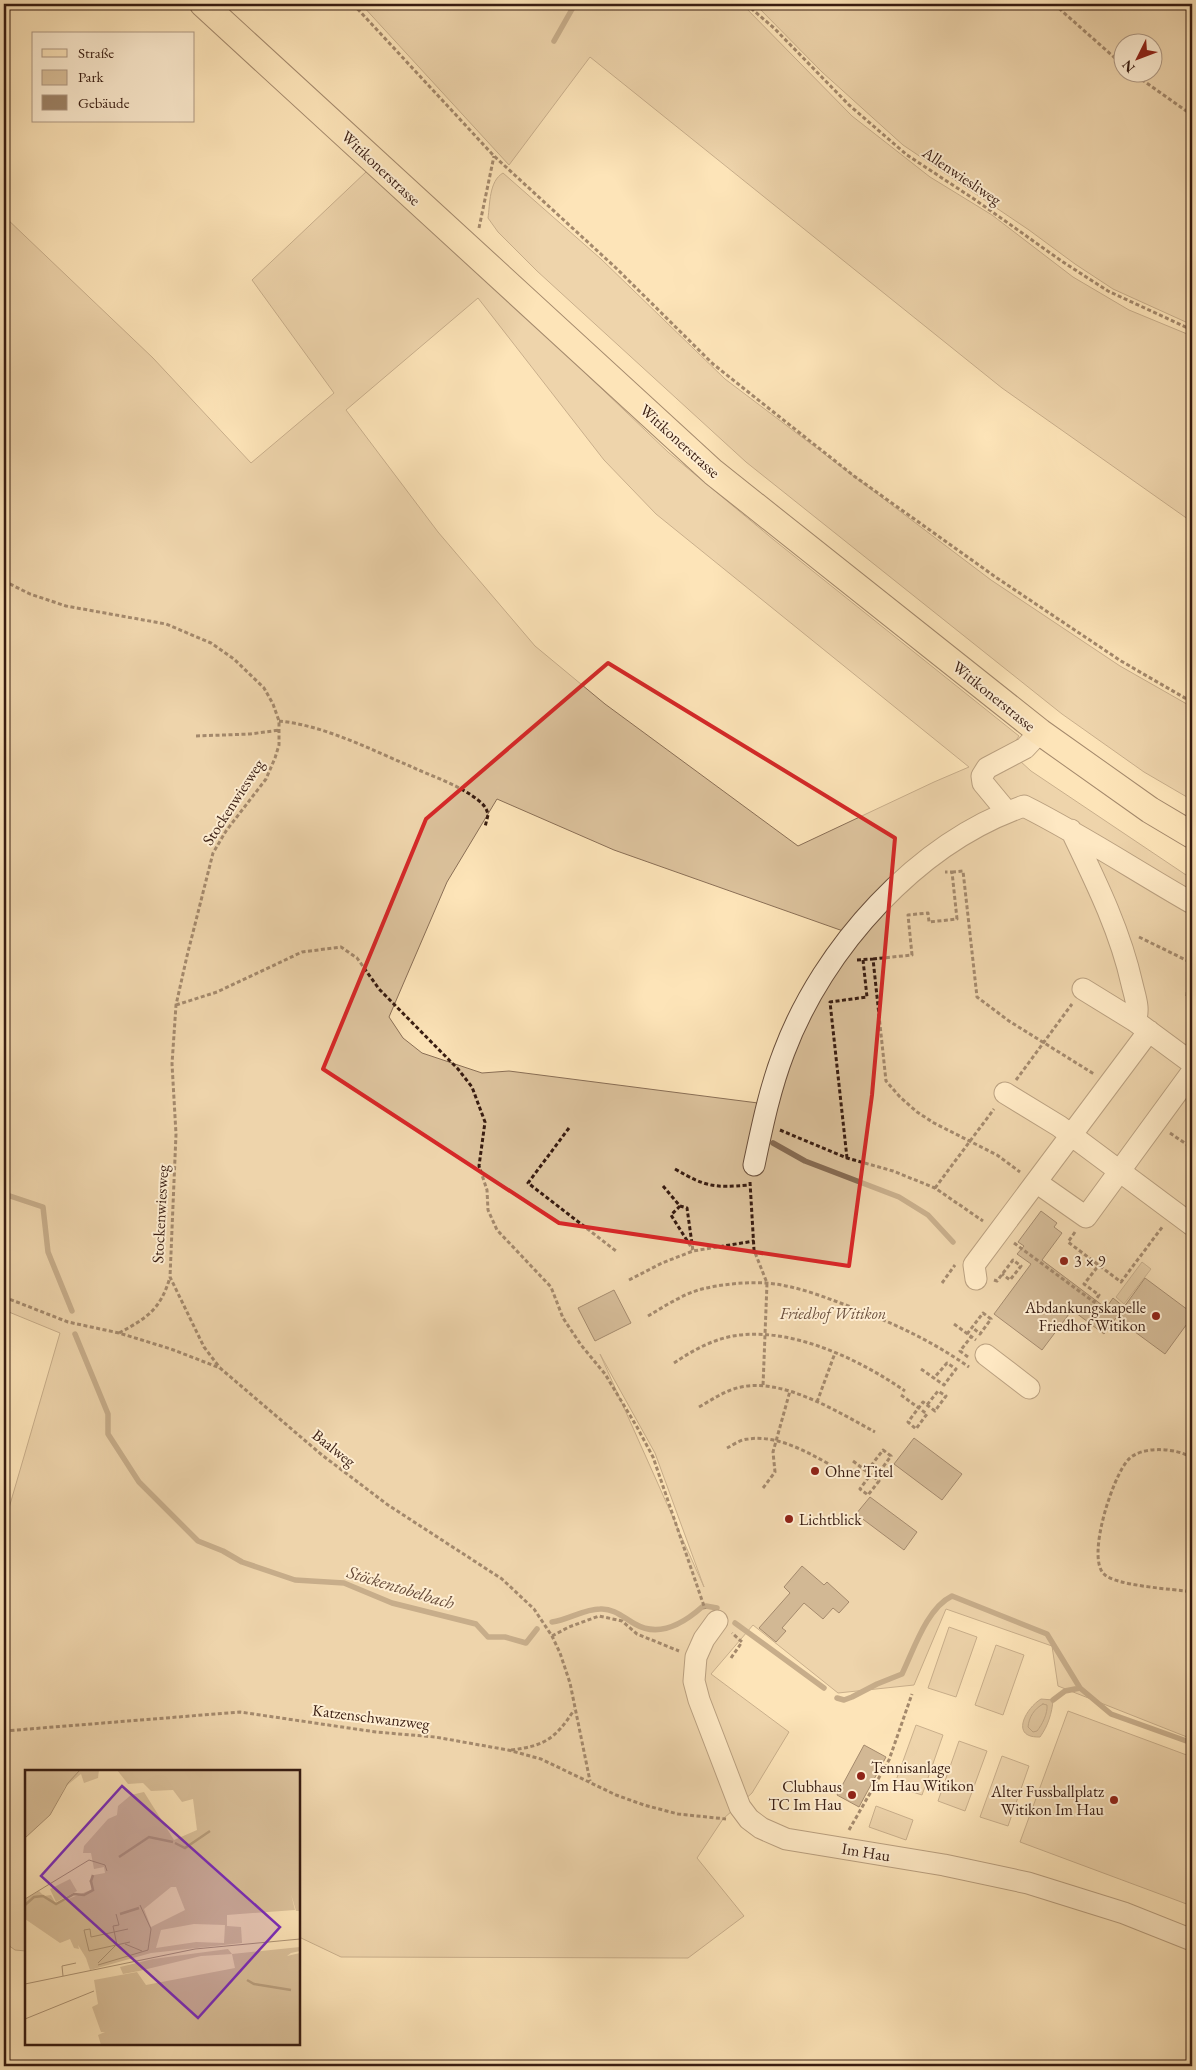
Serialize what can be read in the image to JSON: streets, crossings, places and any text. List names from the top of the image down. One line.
{"streets":{"main road":["Witikonerstrasse"],"street":["Im Hau"],"path":["Allenwiesliweg","Stockenwiesweg","Baalweg","Katzenschwanzweg"]},"crossings":[["Stockenwiesweg","Baalweg"],["Baalweg","Katzenschwanzweg"]],"water":["Stöckentobelbach"],"parks":["Friedhof Witikon"],"places":["3 × 9","Abdankungskapelle Friedhof Witikon","Ohne Titel","Lichtblick","Tennisanlage Im Hau Witikon","Clubhaus TC Im Hau","Alter Fussballplatz Witikon Im Hau"],"legend":["Straße","Park","Gebäude"],"north":"bottom left"}
